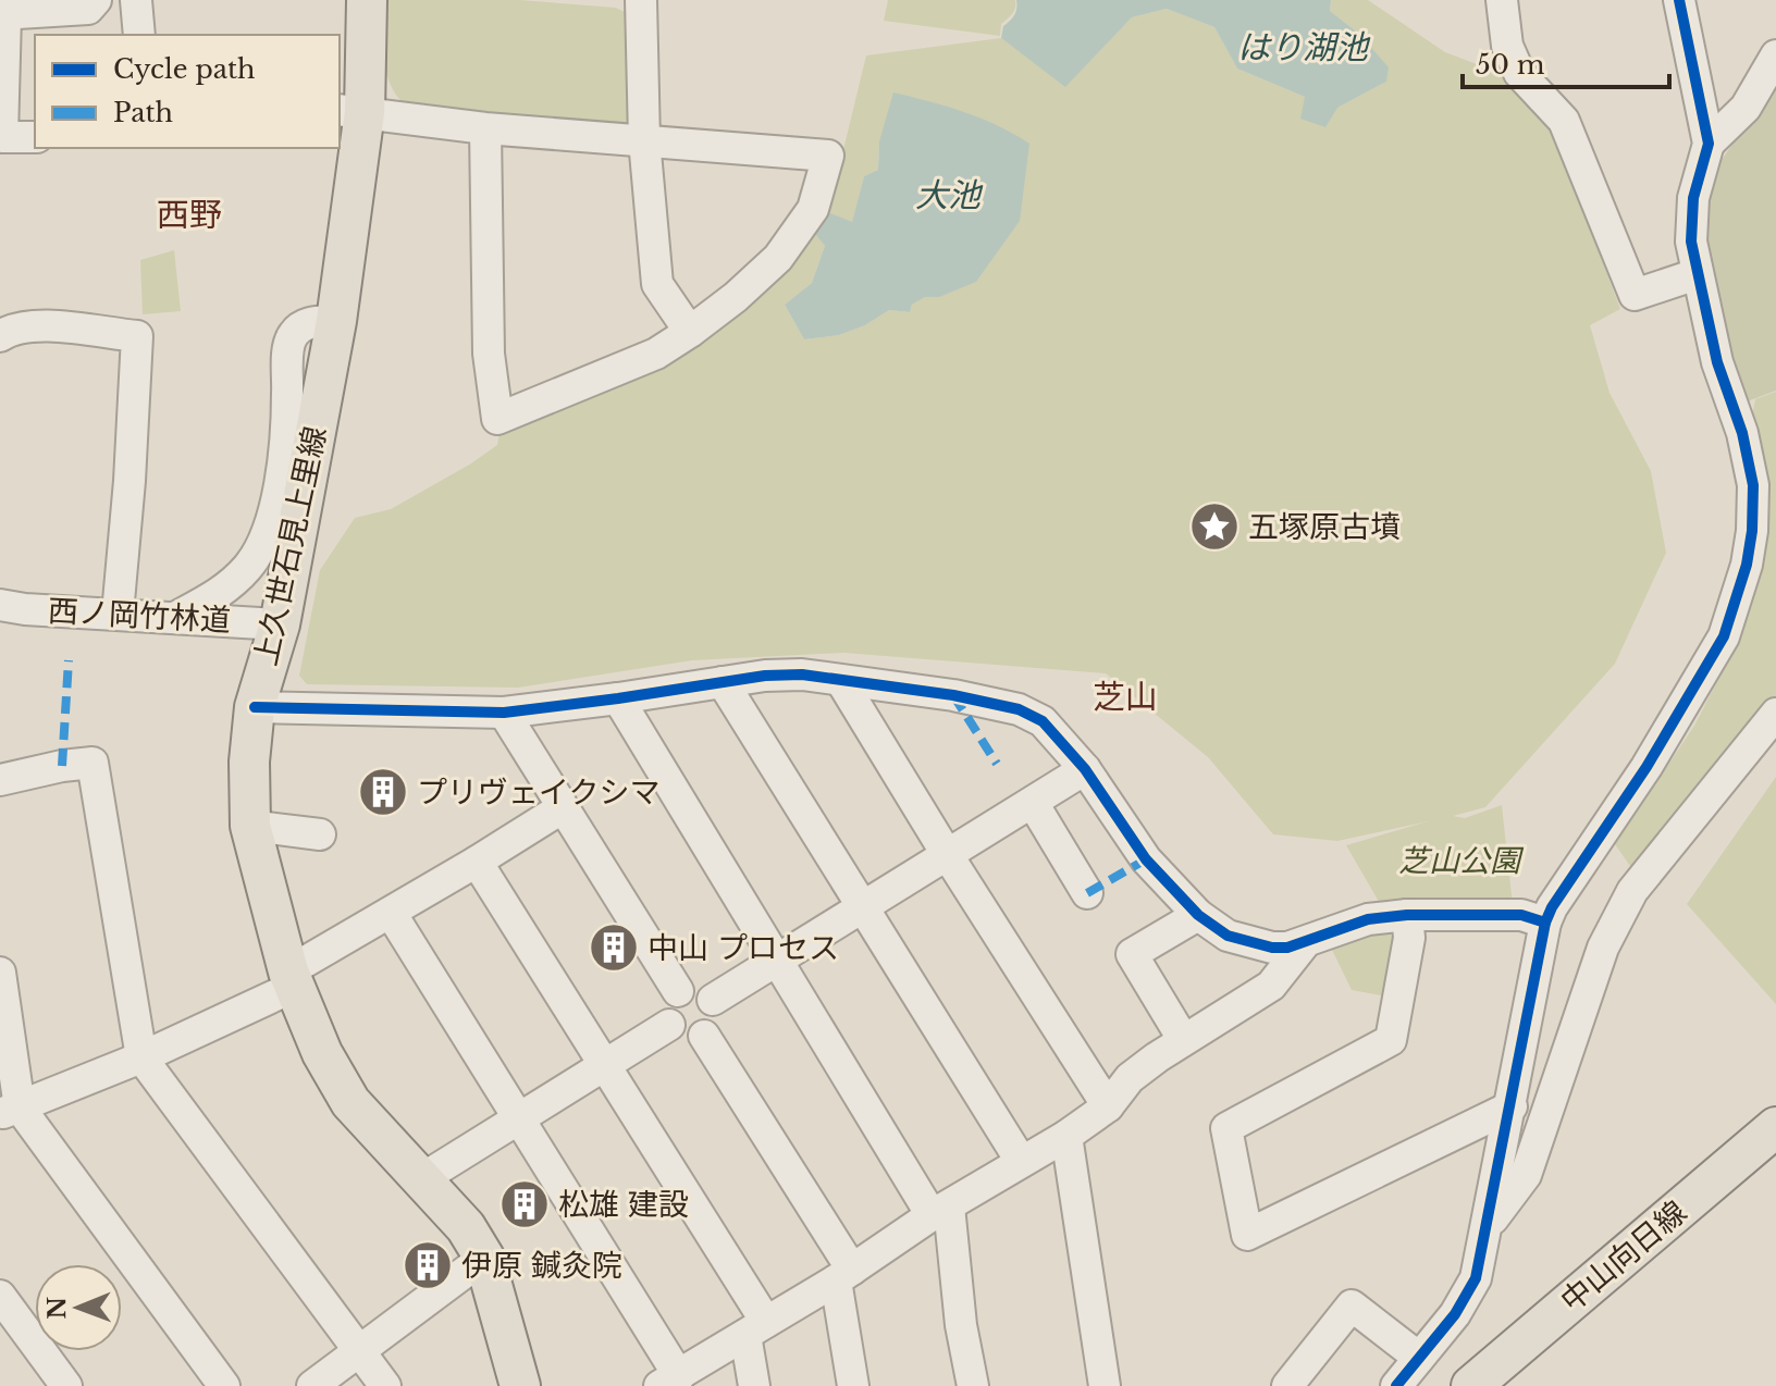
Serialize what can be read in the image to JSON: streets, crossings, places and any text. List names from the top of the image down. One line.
{"streets":{"main road":["上久世石見上里線","中山向日線"],"street":["西ノ岡竹林道"]},"crossings":[["上久世石見上里線","西ノ岡竹林道"]],"districts":["西野","芝山"],"water":["はり湖池","大池"],"parks":["芝山公園"],"places":{"place":["五塚原古墳"],"building":["プリヴェイクシマ","中山 プロセス","松雄 建設","伊原 鍼灸院"]},"legend":["Cycle path","Path"],"scale_bar":"50 m","north":"left"}
